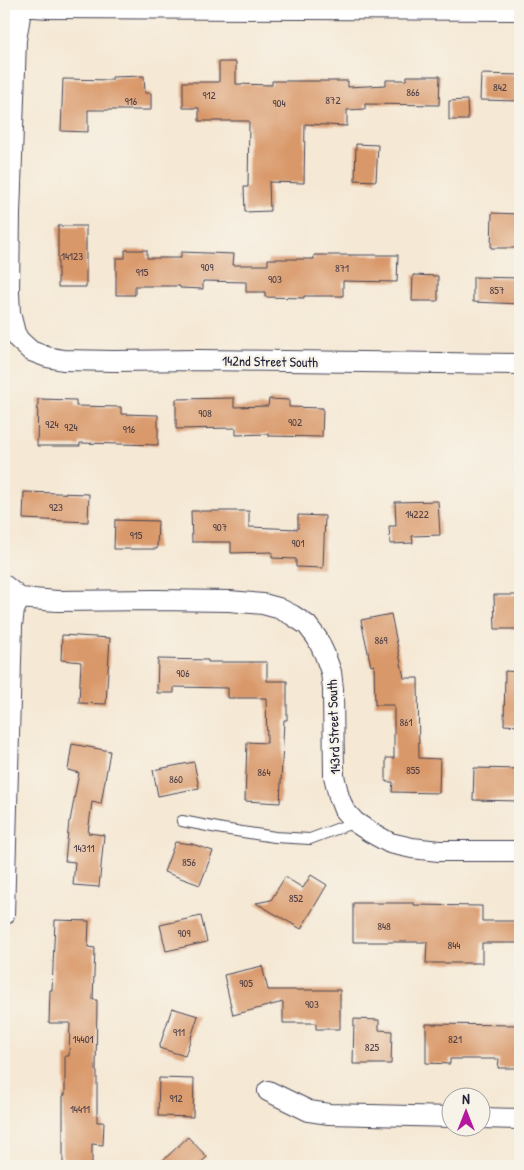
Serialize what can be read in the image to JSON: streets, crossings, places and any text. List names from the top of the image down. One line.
{"streets":{"street":["142nd Street South","143rd Street South"]},"house_numbers":["842","866","912","872","916","904","14123","909","871","915","903","857","908","902","924","924","916","923","14222","907","915","901","869","906","861","855","864","860","14311","856","852","848","909","844","905","903","911","14401","821","825","912","14411"],"north":"top"}
